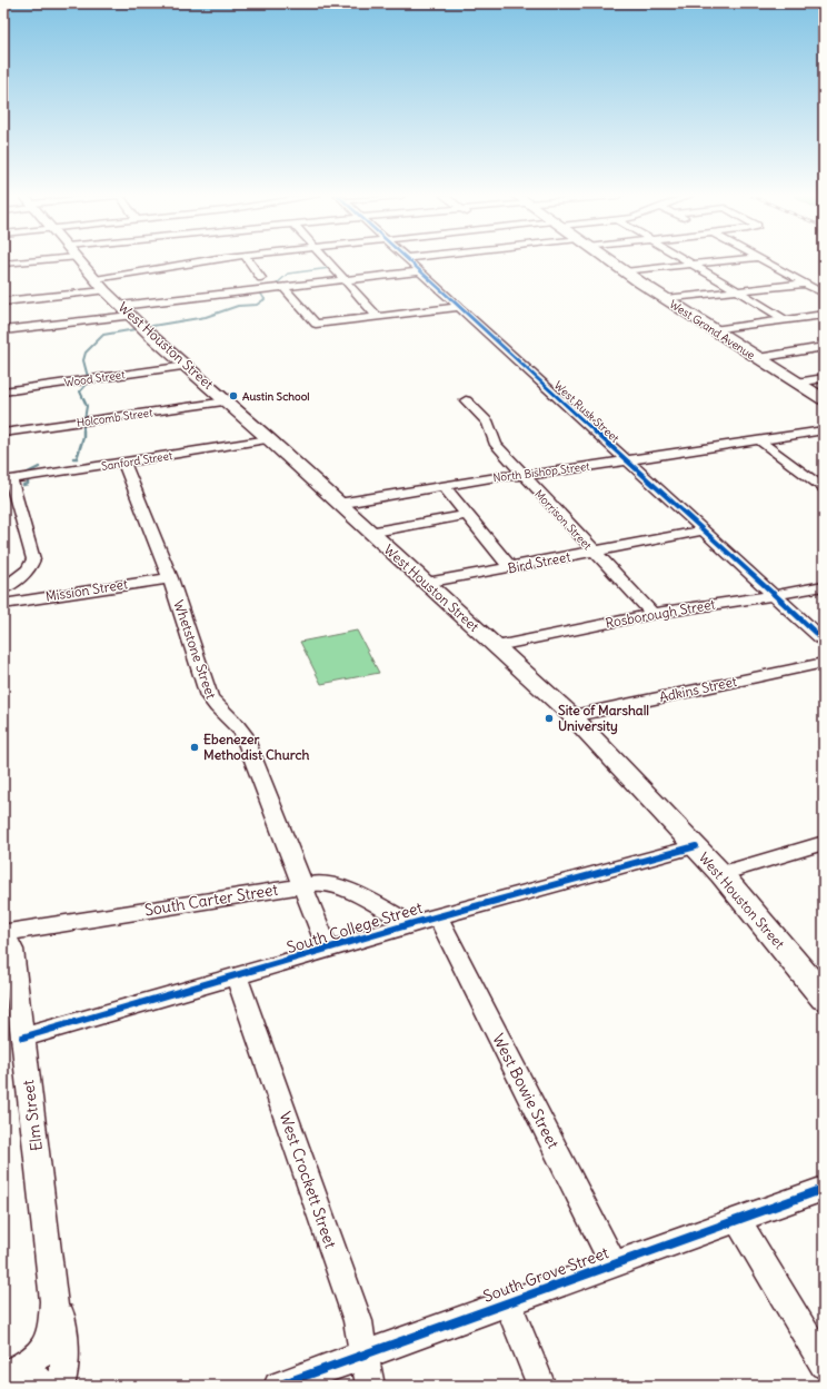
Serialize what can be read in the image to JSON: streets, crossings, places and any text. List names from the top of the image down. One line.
{"streets":{"highway":["West Grand Avenue"],"main road":["West Houston Street"],"street":["Wood Street","West Rusk Street","Holcomb Street","Sanford Street","North Bishop Street","Morrison Street","Bird Street","Mission Street","Rosborough Street","Whetstone Street","Adkins Street","South Carter Street","South College Street","West Bowie Street","Elm Street","West Crockett Street","South Grove Street"]},"crossings":[["West Houston Street","Wood Street"],["West Houston Street","Holcomb Street"],["West Houston Street","Sanford Street"],["West Houston Street","North Bishop Street"],["West Houston Street","Bird Street"],["West Houston Street","Rosborough Street"],["West Houston Street","Adkins Street"],["West Houston Street","South College Street"],["West Rusk Street","North Bishop Street"],["West Rusk Street","Bird Street"],["West Rusk Street","Rosborough Street"],["Sanford Street","Whetstone Street"],["North Bishop Street","Morrison Street"],["Morrison Street","Bird Street"],["Morrison Street","Rosborough Street"],["Mission Street","Whetstone Street"],["Whetstone Street","South Carter Street"],["Whetstone Street","South College Street"],["South Carter Street","South College Street"],["South Carter Street","Elm Street"],["South College Street","West Bowie Street"],["South College Street","Elm Street"],["South College Street","West Crockett Street"],["West Bowie Street","South Grove Street"],["West Crockett Street","South Grove Street"]],"places":["Austin School","Site of Marshall University","Ebenezer Methodist Church"]}
